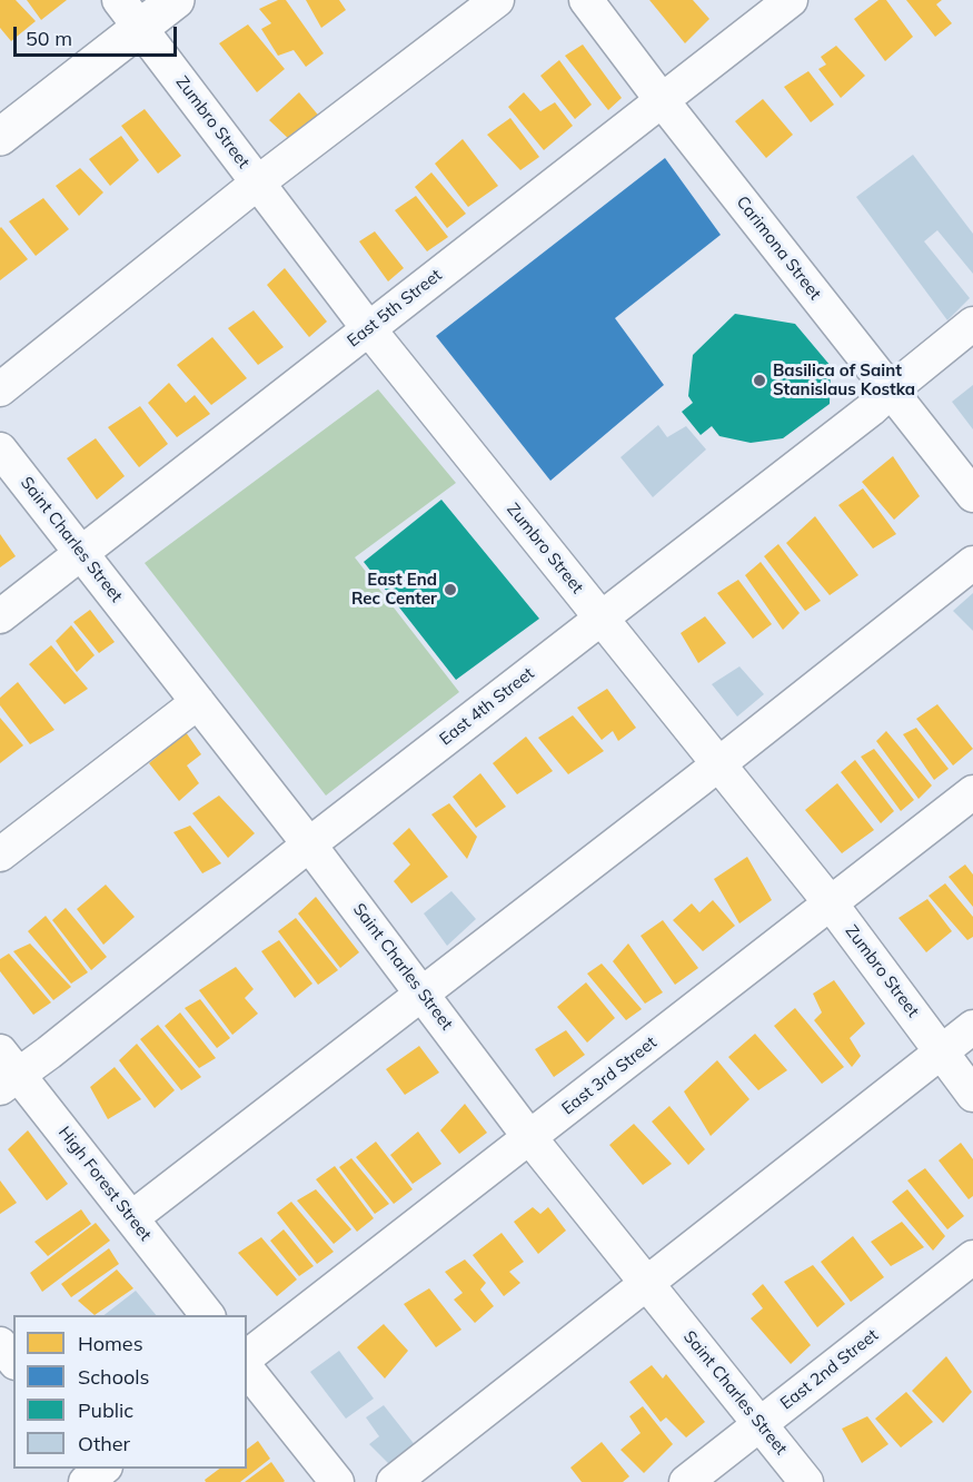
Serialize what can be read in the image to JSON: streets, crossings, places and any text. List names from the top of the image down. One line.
{"streets":{"street":["Zumbro Street","Carimona Street","East 5th Street","Saint Charles Street","East 4th Street","East 3rd Street","High Forest Street","East 2nd Street"]},"crossings":[["Zumbro Street","East 5th Street"],["Zumbro Street","East 4th Street"],["Zumbro Street","East 3rd Street"],["Carimona Street","East 5th Street"],["Carimona Street","East 4th Street"],["East 5th Street","Saint Charles Street"],["Saint Charles Street","East 4th Street"],["Saint Charles Street","East 3rd Street"],["Saint Charles Street","East 2nd Street"],["East 4th Street","High Forest Street"]],"places":["Basilica of Saint Stanislaus Kostka","East End Rec Center"],"legend":["Homes","Schools","Public","Other"],"scale_bar":"50 m"}
